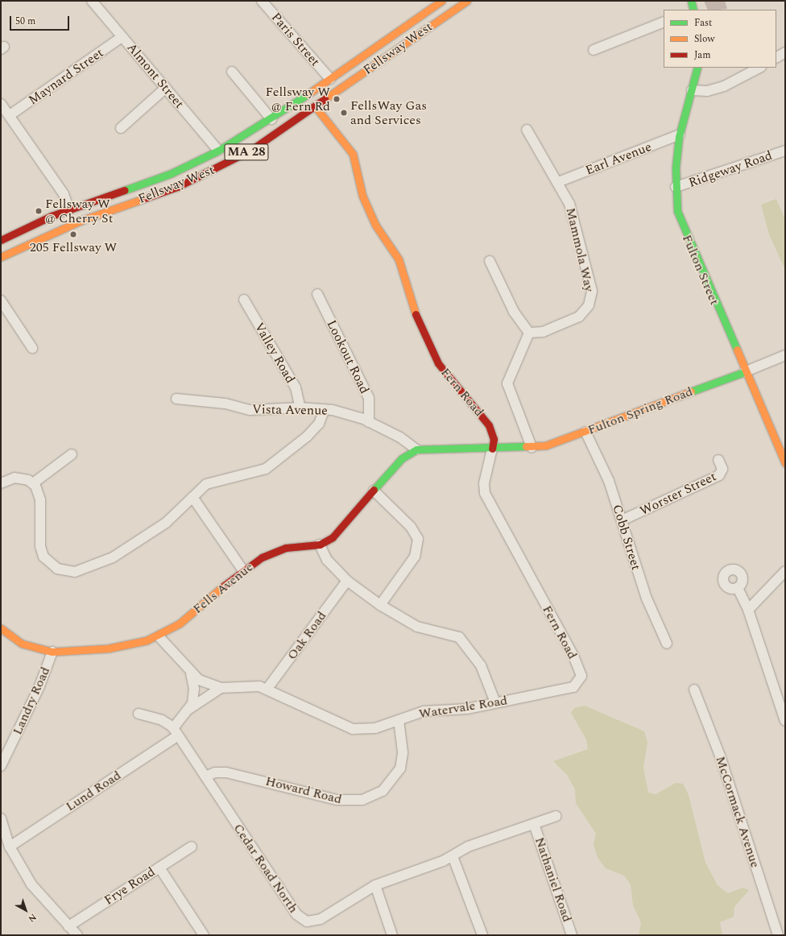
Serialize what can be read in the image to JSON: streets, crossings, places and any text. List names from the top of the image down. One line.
{"streets":{"street":["Paris Street","Fellsway West","Almont Street","Maynard Street","MA 28","Earl Avenue","Ridgeway Road","Mammola Way","Fulton Street","Valley Road","Lookout Road","Fern Road","Vista Avenue","Fulton Spring Road","Worster Street","Cobb Street","Fells Avenue","Oak Road","Landry Road","Watervale Road","Howard Road","Lund Road","McCormack Avenue","Cedar Road North","Nathaniel Road","Frye Road"]},"crossings":[["Paris Street","Fellsway West"],["Fellsway West","Almont Street"],["Fellsway West","Fern Road"],["Almont Street","Maynard Street"],["Earl Avenue","Mammola Way"],["Earl Avenue","Fulton Street"],["Ridgeway Road","Fulton Street"],["Fulton Street","Fulton Spring Road"],["Valley Road","Vista Avenue"],["Lookout Road","Vista Avenue"],["Fern Road","Fulton Spring Road"],["Fern Road","Watervale Road"],["Vista Avenue","Fells Avenue"],["Fulton Spring Road","Cobb Street"],["Worster Street","Cobb Street"],["Fells Avenue","Landry Road"],["Oak Road","Watervale Road"],["Watervale Road","Howard Road"],["Watervale Road","Lund Road"],["Howard Road","Cedar Road North"],["Lund Road","Cedar Road North"],["Cedar Road North","Nathaniel Road"]],"places":["Fellsway W @ Fern Rd","FellsWay Gas and Services","Fellsway W @ Cherry St","205 Fellsway W"],"legend":["Fast","Slow","Jam"],"scale_bar":"50 m","north":"bottom right"}
